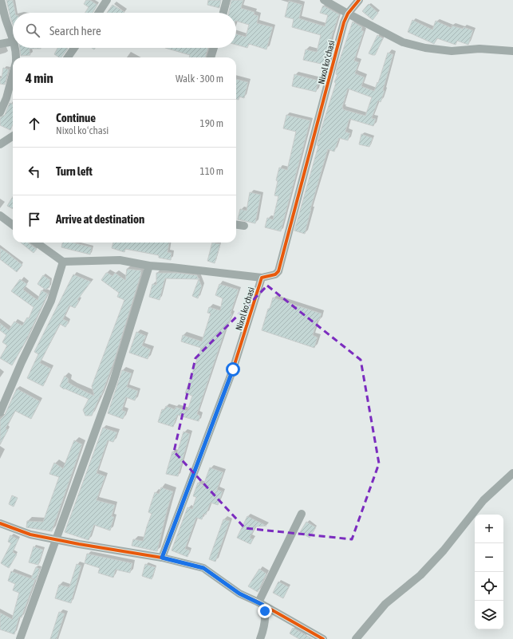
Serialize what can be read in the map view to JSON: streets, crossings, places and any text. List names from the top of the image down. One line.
{"streets":{"street":["Nixol koʻchasi"]},"page":{"search":"Search here","heading":["4 min","Walk · 300 m"],"list":[["Continue","Nixol koʻchasi","190 m"],["Turn left","110 m"],"Arrive at destination"],"map_buttons":["+","−"]}}
